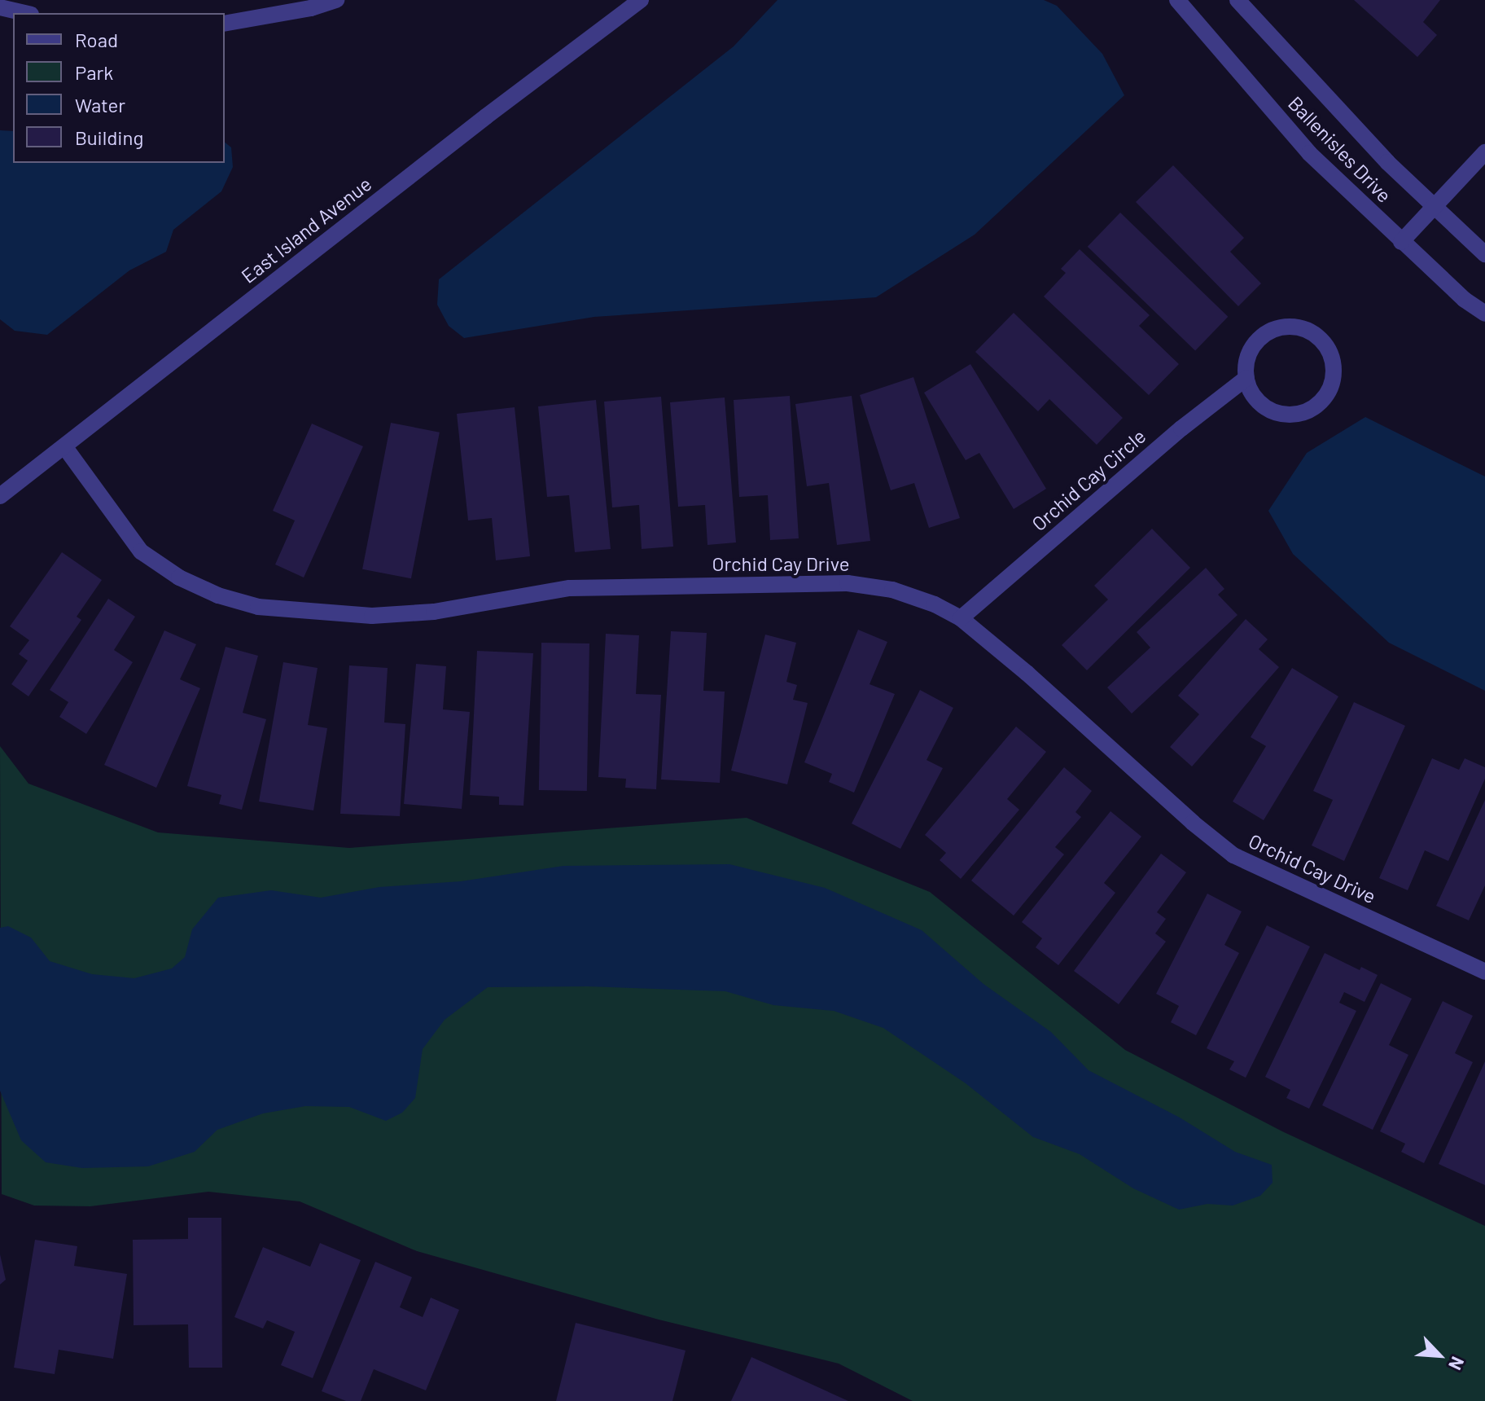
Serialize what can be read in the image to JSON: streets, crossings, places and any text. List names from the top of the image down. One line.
{"streets":{"street":["Ballenisles Drive","East Island Avenue","Orchid Cay Circle","Orchid Cay Drive"]},"crossings":[["East Island Avenue","Orchid Cay Drive"],["Orchid Cay Circle","Orchid Cay Drive"]],"legend":["Road","Park","Water","Building"],"north":"bottom right"}
